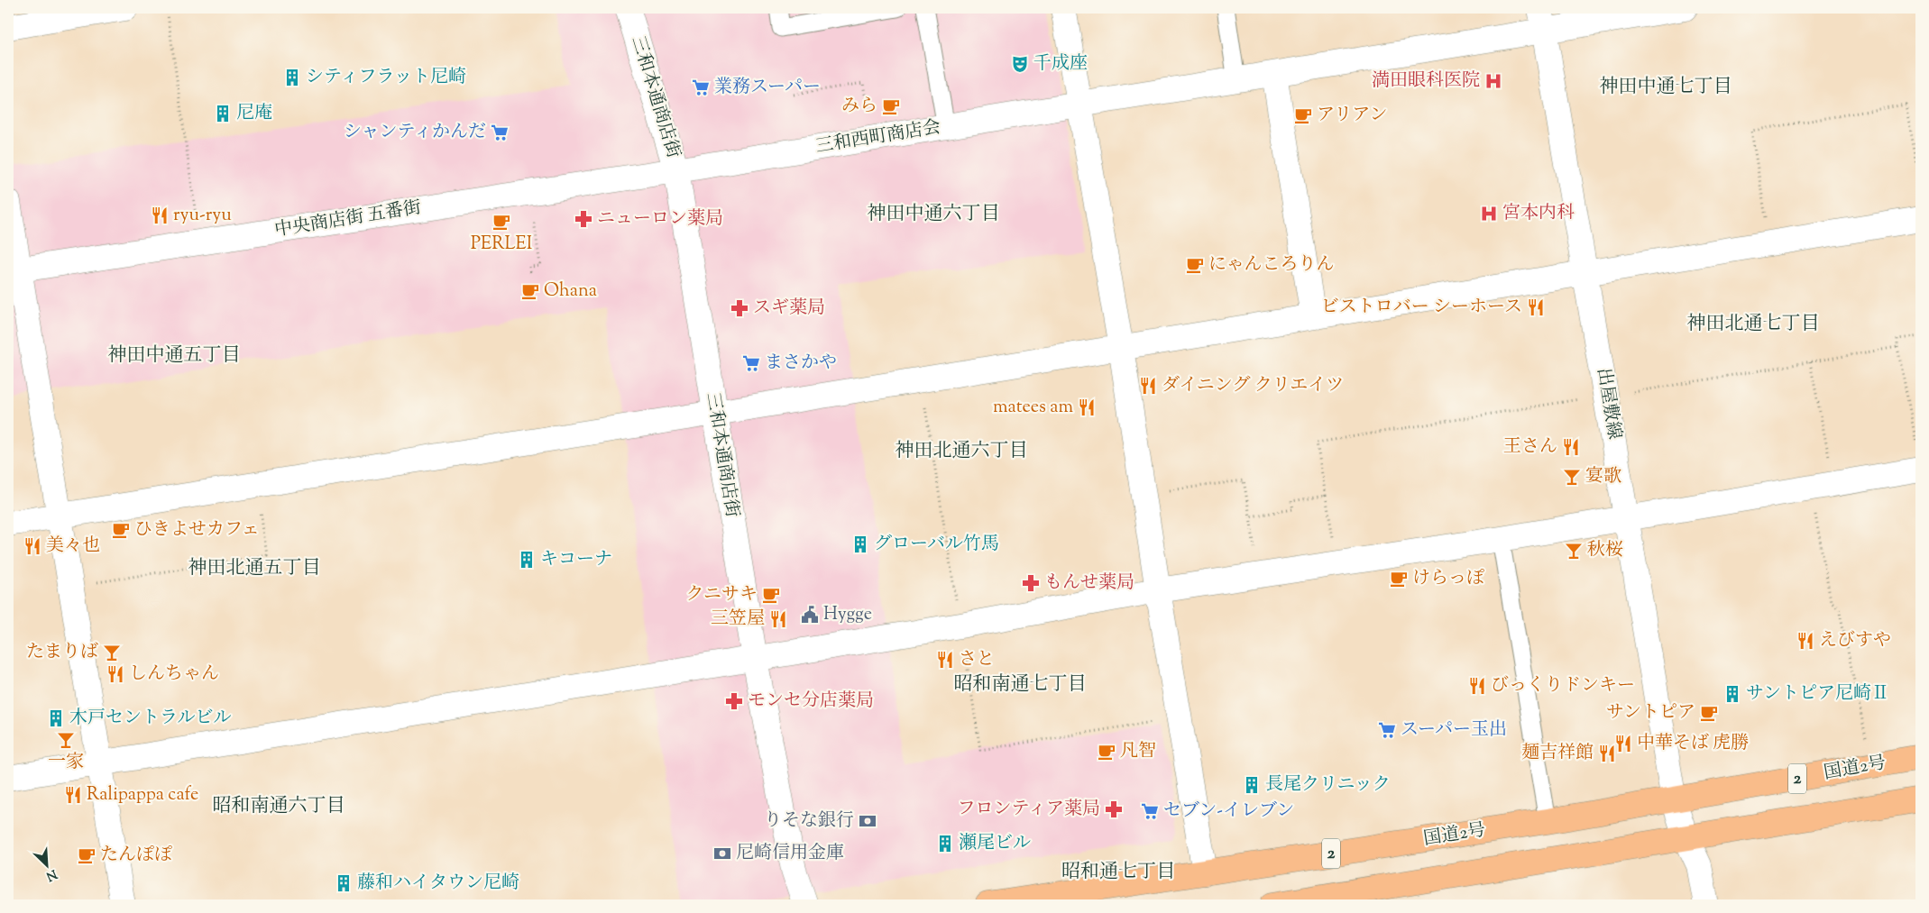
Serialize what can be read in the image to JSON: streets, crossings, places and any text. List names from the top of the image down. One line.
{"streets":{"highway":["国道2号","2"],"street":["三和本通商店街","三和西町商店会","中央商店街 五番街","出屋敷線"]},"crossings":[["三和本通商店街","三和西町商店会"],["三和本通商店街","中央商店街 五番街"],["三和西町商店会","中央商店街 五番街"],["三和西町商店会","出屋敷線"],["出屋敷線","国道2号"],["出屋敷線","2"]],"districts":["神田中通七丁目","神田中通六丁目","神田北通七丁目","神田中通五丁目","神田北通六丁目","神田北通五丁目","昭和南通七丁目","昭和南通六丁目","昭和通七丁目"],"places":{"theatre":["千成座"],"building":["シティフラット尼崎","尼庵","グローバル竹馬","キコーナ","サントピア尼崎Ⅱ","木戸セントラルビル","長尾クリニック","瀬尾ビル","藤和ハイタウン尼崎"],"hospital":["満田眼科医院","宮本内科"],"supermarket":["業務スーパー","シャンティかんだ","まさかや","スーパー玉出","セブン-イレブン"],"cafe":["みら","アリアン","PERLEI","にゃんころりん","Ohana","ひきよせカフェ","けらっぽ","クニサキ","サントピア","凡智","たんぽぽ"],"restaurant":["ryu-ryu","ビストロバー シーホース","ダイニング クリエイツ","matees am","王さん","美々也","三笠屋","えびすや","さと","しんちゃん","びっくりドンキー","中華そば 虎勝","麺吉祥館","Ralipappa cafe"],"pharmacy":["ニューロン薬局","スギ薬局","もんせ薬局","モンセ分店薬局","フロンティア薬局"],"bar":["宴歌","秋桜","たまりば","一家"],"public building":["Hygge"],"bank":["りそな銀行","尼崎信用金庫"]},"north":"bottom right"}
